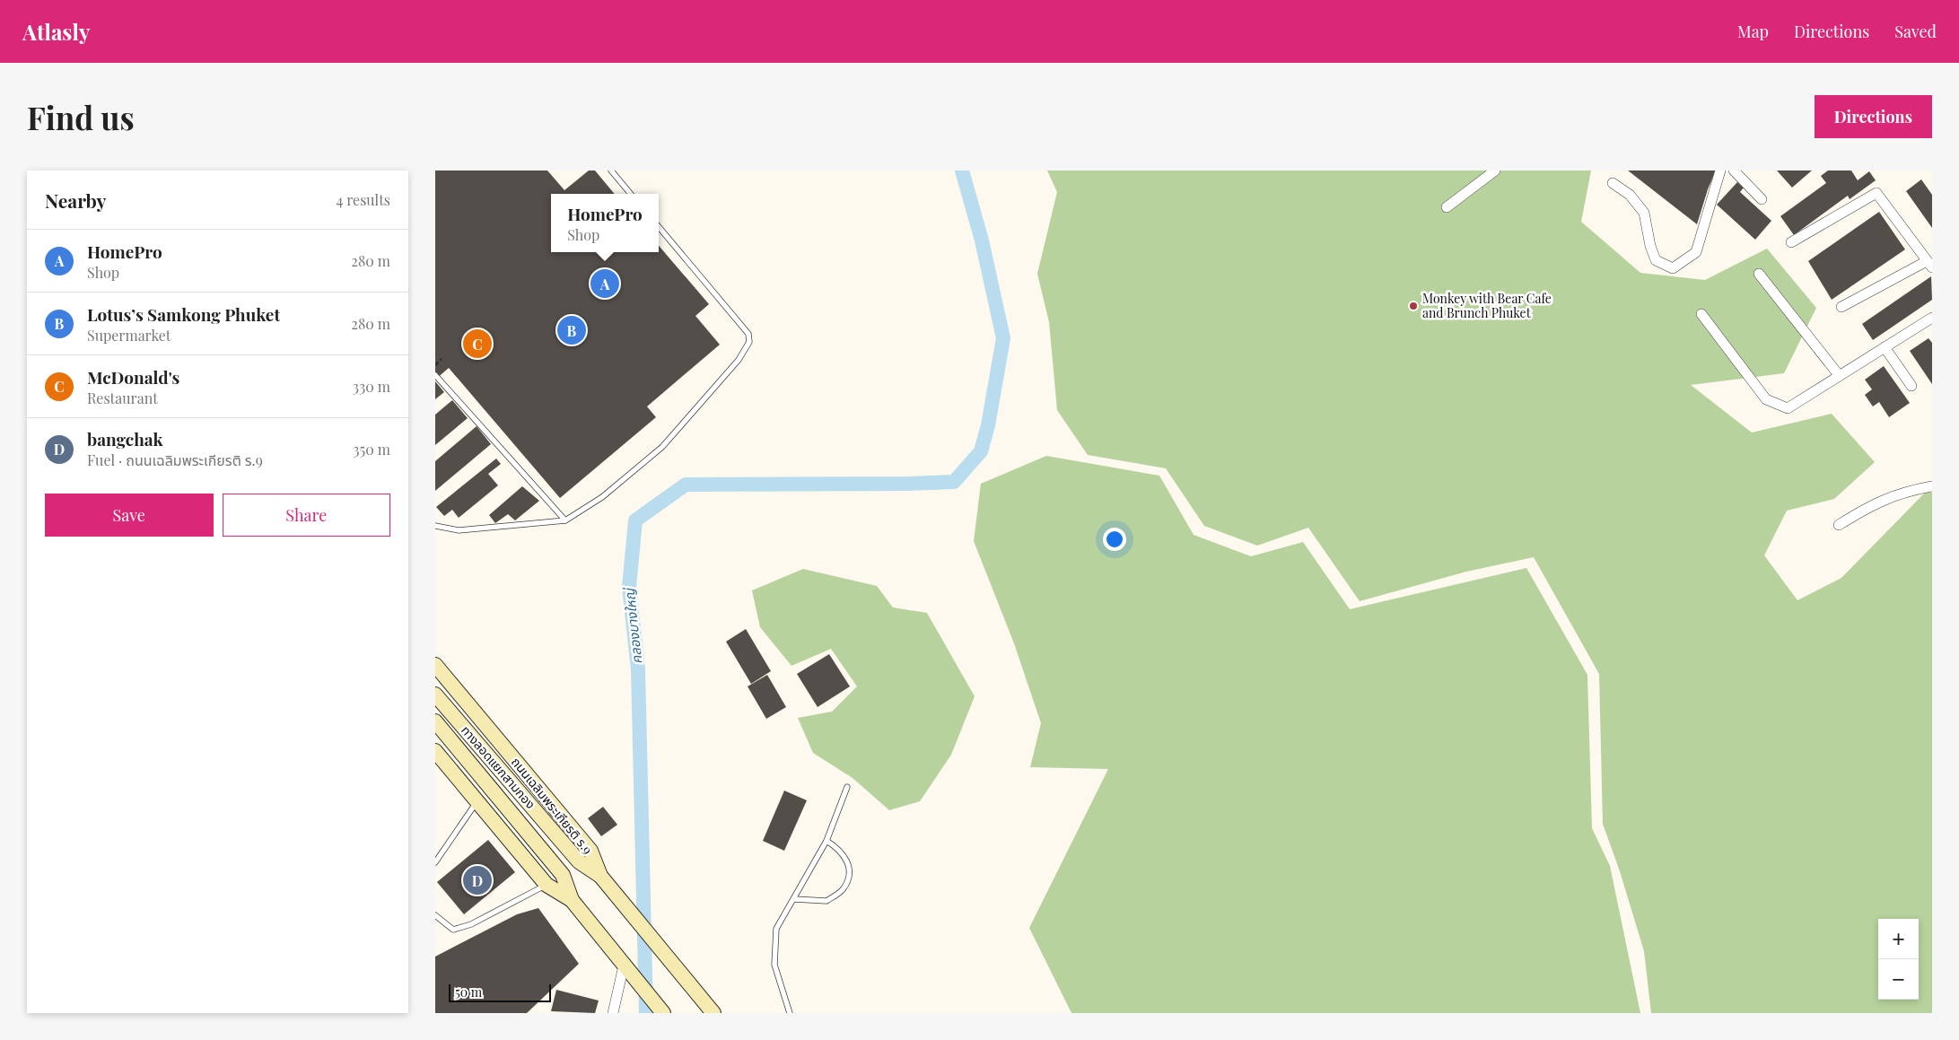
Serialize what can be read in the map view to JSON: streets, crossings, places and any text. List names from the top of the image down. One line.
{"streets":{"main road":["ทางลอดแยกสามกอง","ถนนเฉลิมพระเกียรติ ร.9"]},"crossings":[["ทางลอดแยกสามกอง","ถนนเฉลิมพระเกียรติ ร.9"]],"water":["คลองบางใหญ่"],"places":["Monkey with Bear Cafe and Brunch Phuket"],"scale_bar":"50 m","page":{"header":"Atlasly","nav":["Map","Directions","Saved"],"buttons":["Directions",["Save","Share"]],"title":"Find us","heading":["Nearby","4 results"],"popup":["HomePro","Shop"],"list":[{"mark":"A","name":"HomePro","note":"Shop","value":"280 m"},{"mark":"B","name":"Lotus’s Samkong Phuket","note":"Supermarket","value":"280 m"},{"mark":"C","name":"McDonald's","note":"Restaurant","value":"330 m"},{"mark":"D","name":"bangchak","note":"Fuel · ถนนเฉลิมพระเกียรติ ร.9","value":"350 m"}],"pins":["A","B","C","D"],"map_buttons":["+","−"],"scale":"50 m"}}
